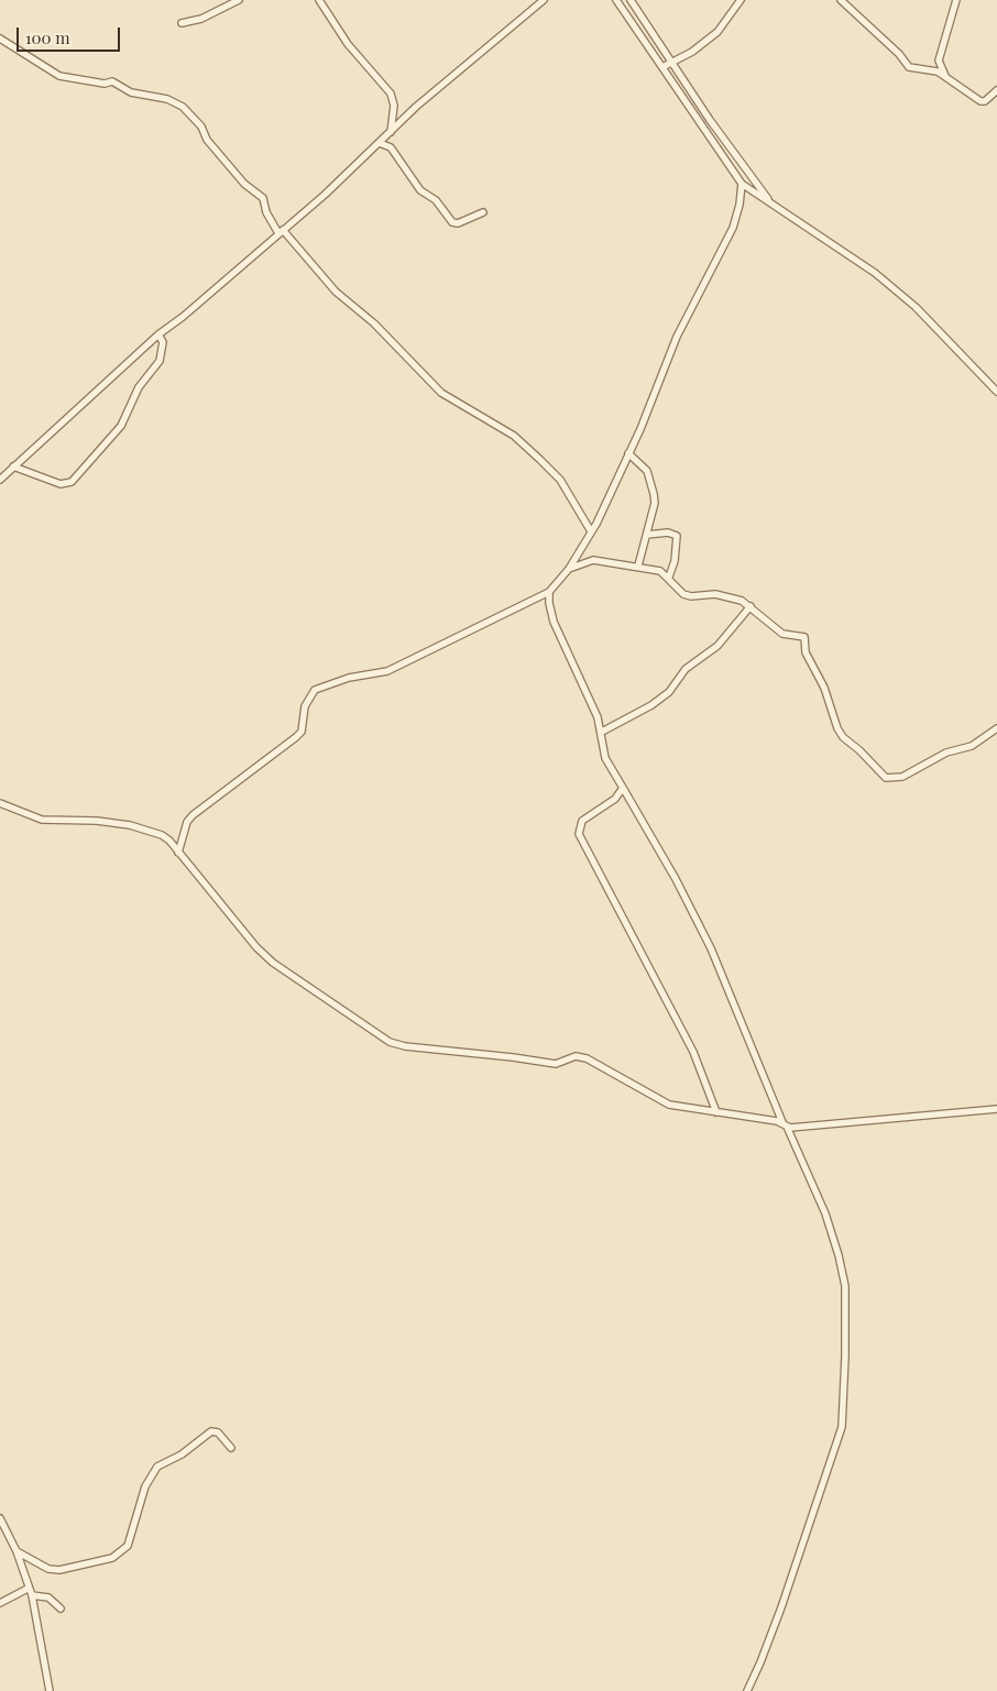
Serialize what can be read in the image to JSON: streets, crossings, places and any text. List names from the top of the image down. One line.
{"scale_bar":"100 m"}
